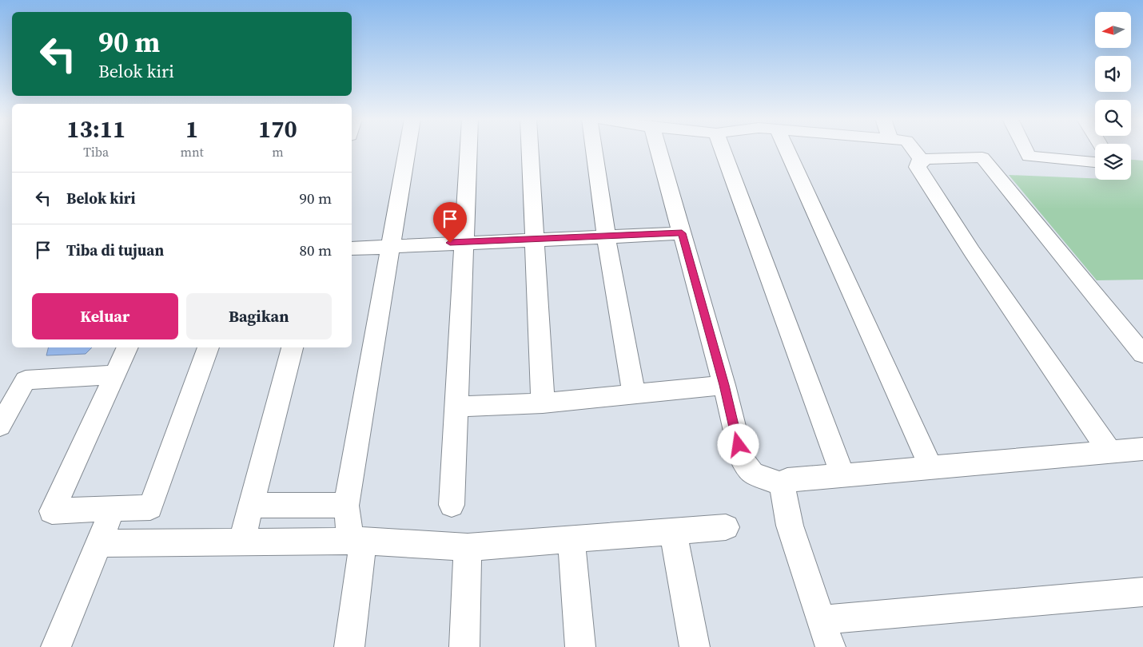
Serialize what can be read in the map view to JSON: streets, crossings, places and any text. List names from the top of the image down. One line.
{"north":"left","page":{"turn":["90 m","Belok kiri"],"eta":["13:11","Tiba","1","mnt","170","m"],"list":[{"name":"Belok kiri","value":"90 m"},{"name":"Tiba di tujuan","value":"80 m"}],"buttons":["Keluar","Bagikan"]}}
